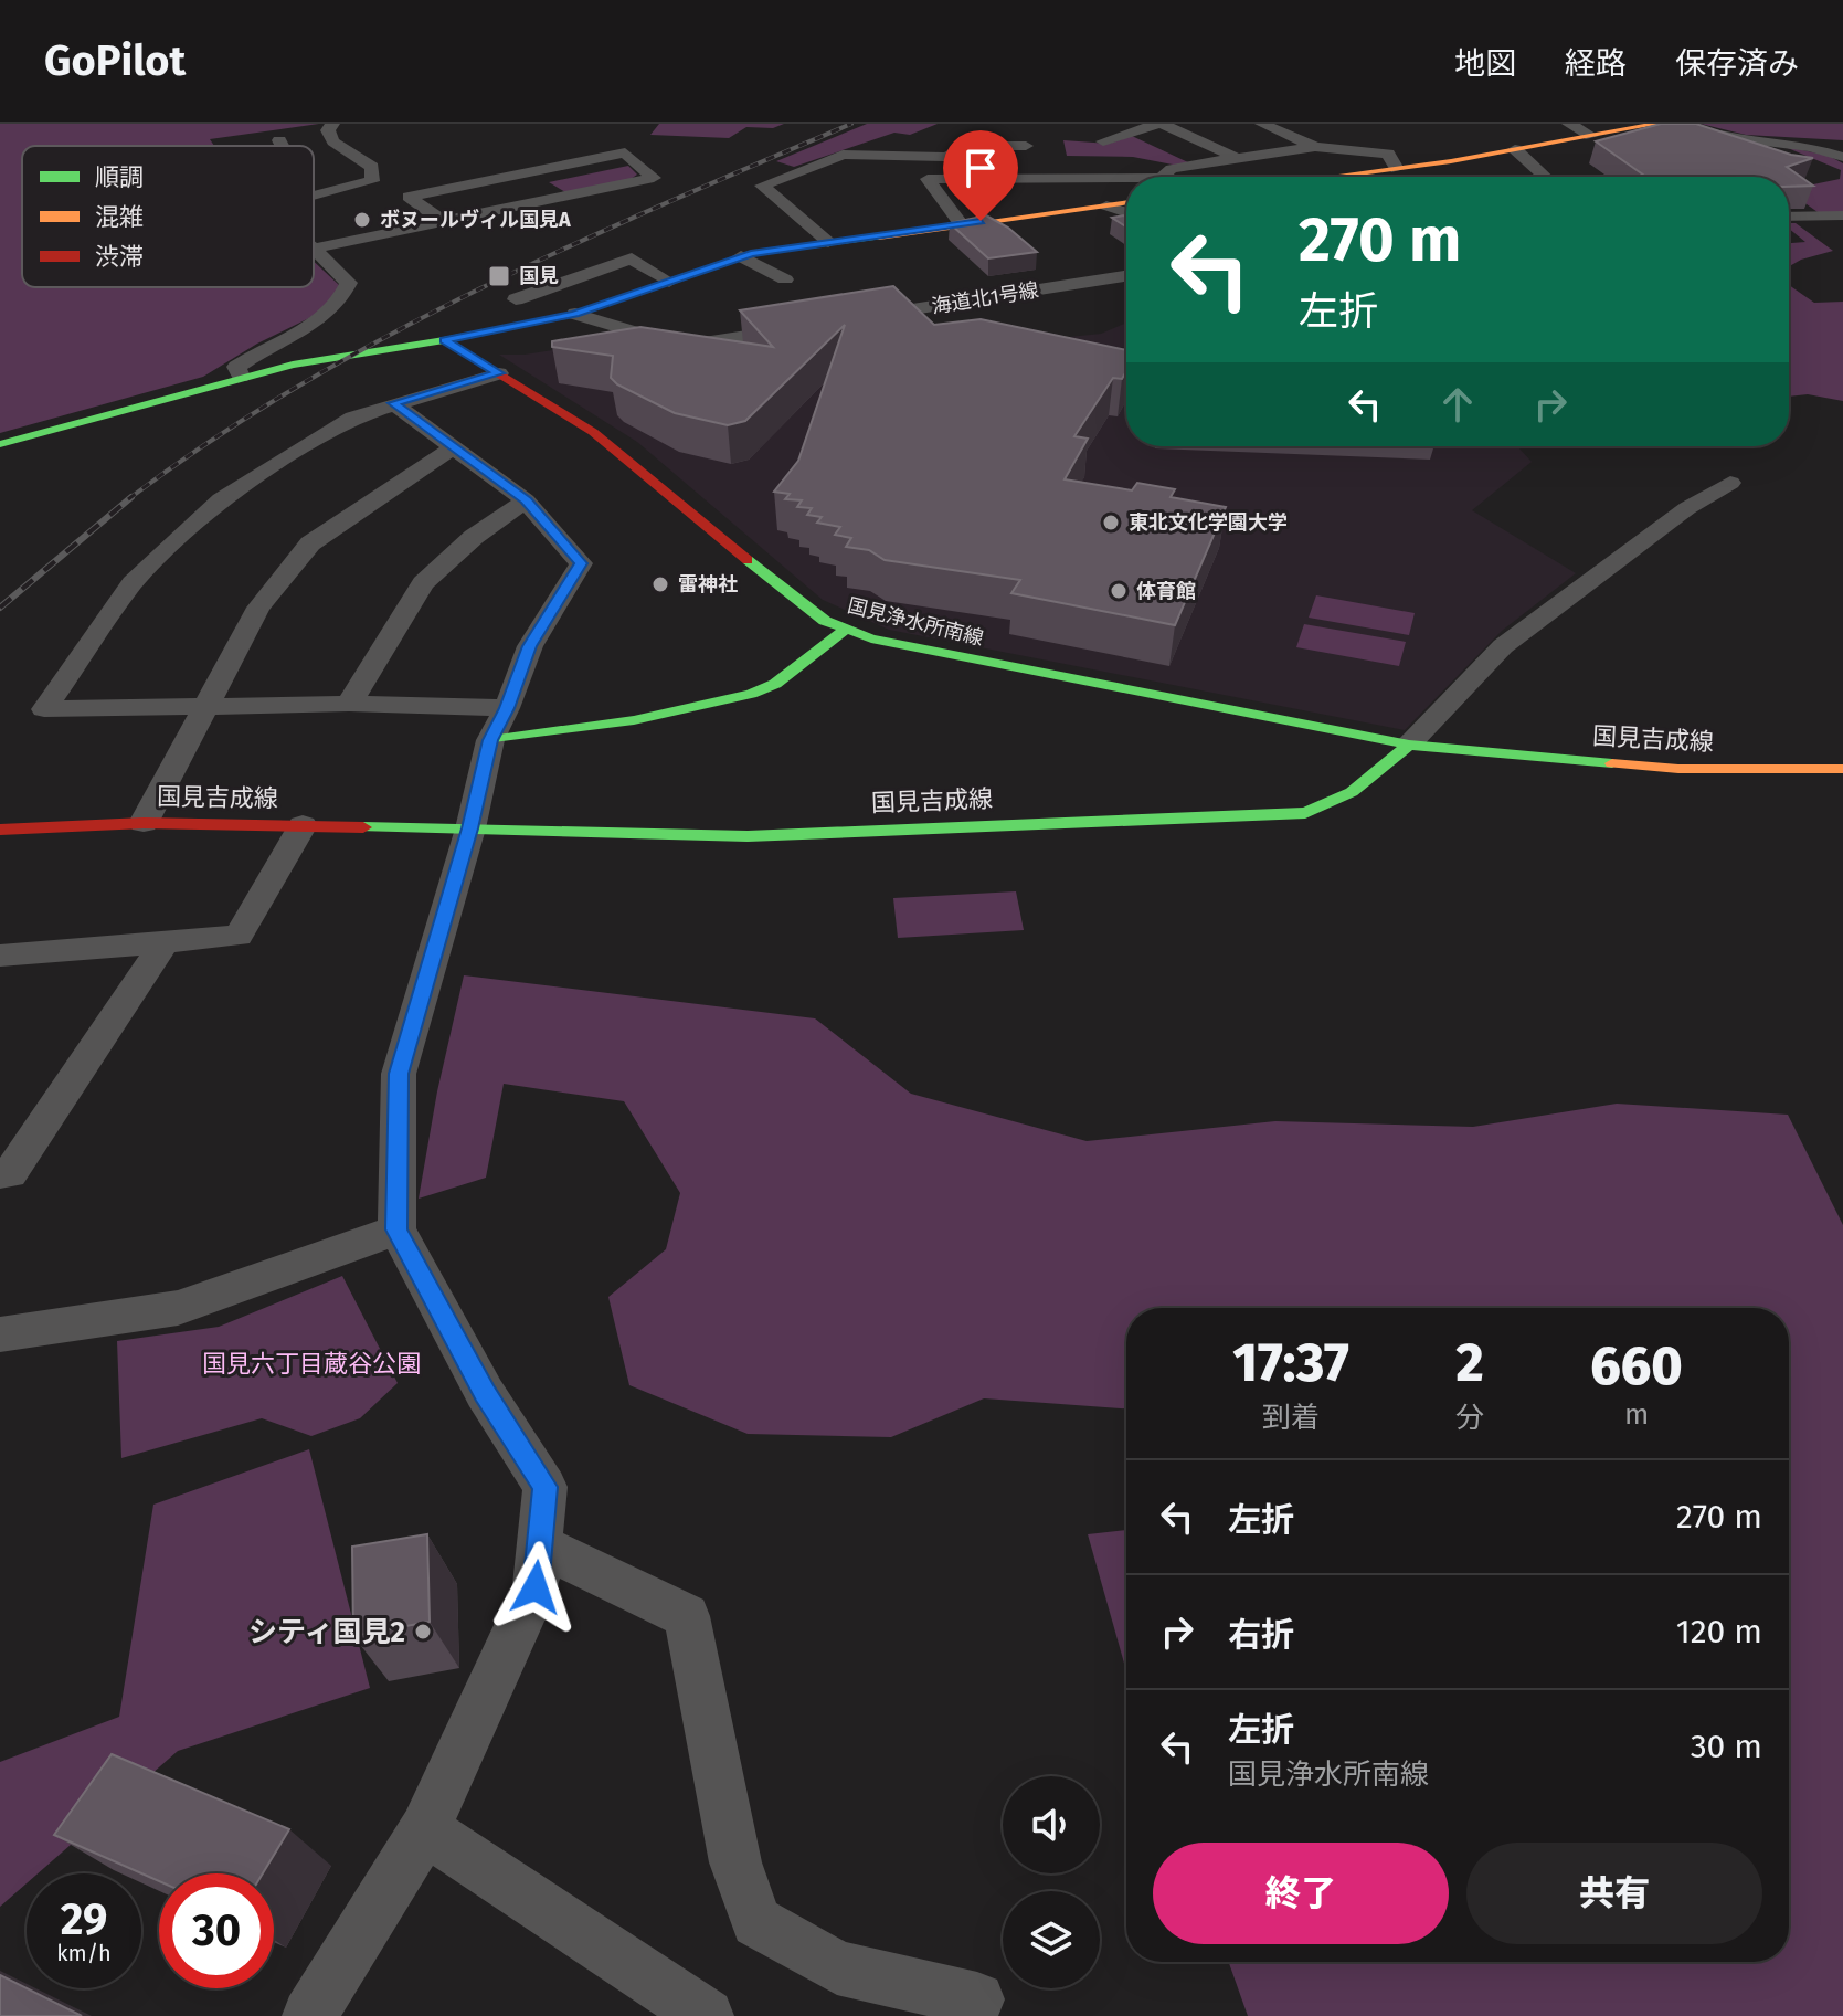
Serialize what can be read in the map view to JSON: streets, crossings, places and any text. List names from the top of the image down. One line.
{"streets":{"street":["海道北1号線","国見浄水所南線","国見吉成線"]},"crossings":[["国見浄水所南線","国見吉成線"]],"parks":["国見六丁目蔵谷公園"],"places":{"other":["ボヌールヴィル国見A","東北文化学園大学","雷神社","体育館","シティ国見2"],"transit":["国見"]},"legend":["順調","混雑","渋滞"],"page":{"header":"GoPilot","nav":["地図","経路","保存済み"],"turn":["270 m","左折"],"eta":["17:37","到着","2","分","660","m"],"list":[{"name":"左折","value":"270 m"},{"name":"右折","value":"120 m"},{"name":"左折","note":"国見浄水所南線","value":"30 m"}],"buttons":["終了","共有"],"speed":"29 km/h","limit":"30"}}
